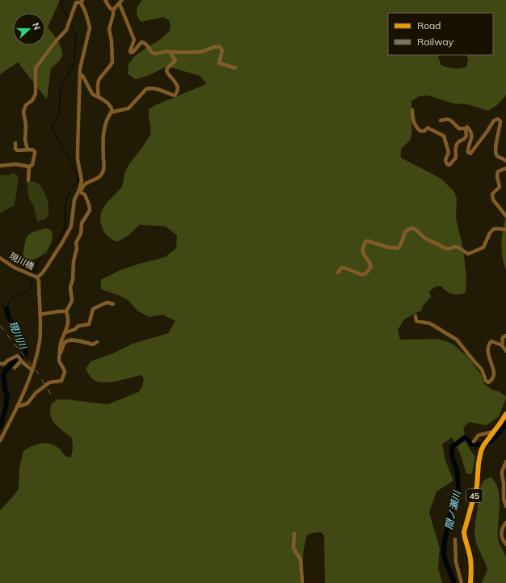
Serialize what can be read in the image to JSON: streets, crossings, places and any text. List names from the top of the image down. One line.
{"streets":{"main road":["45"],"street":["現川橋"]},"water":["現川川","間ノ瀬川"],"legend":["Road","Railway"],"north":"right"}
